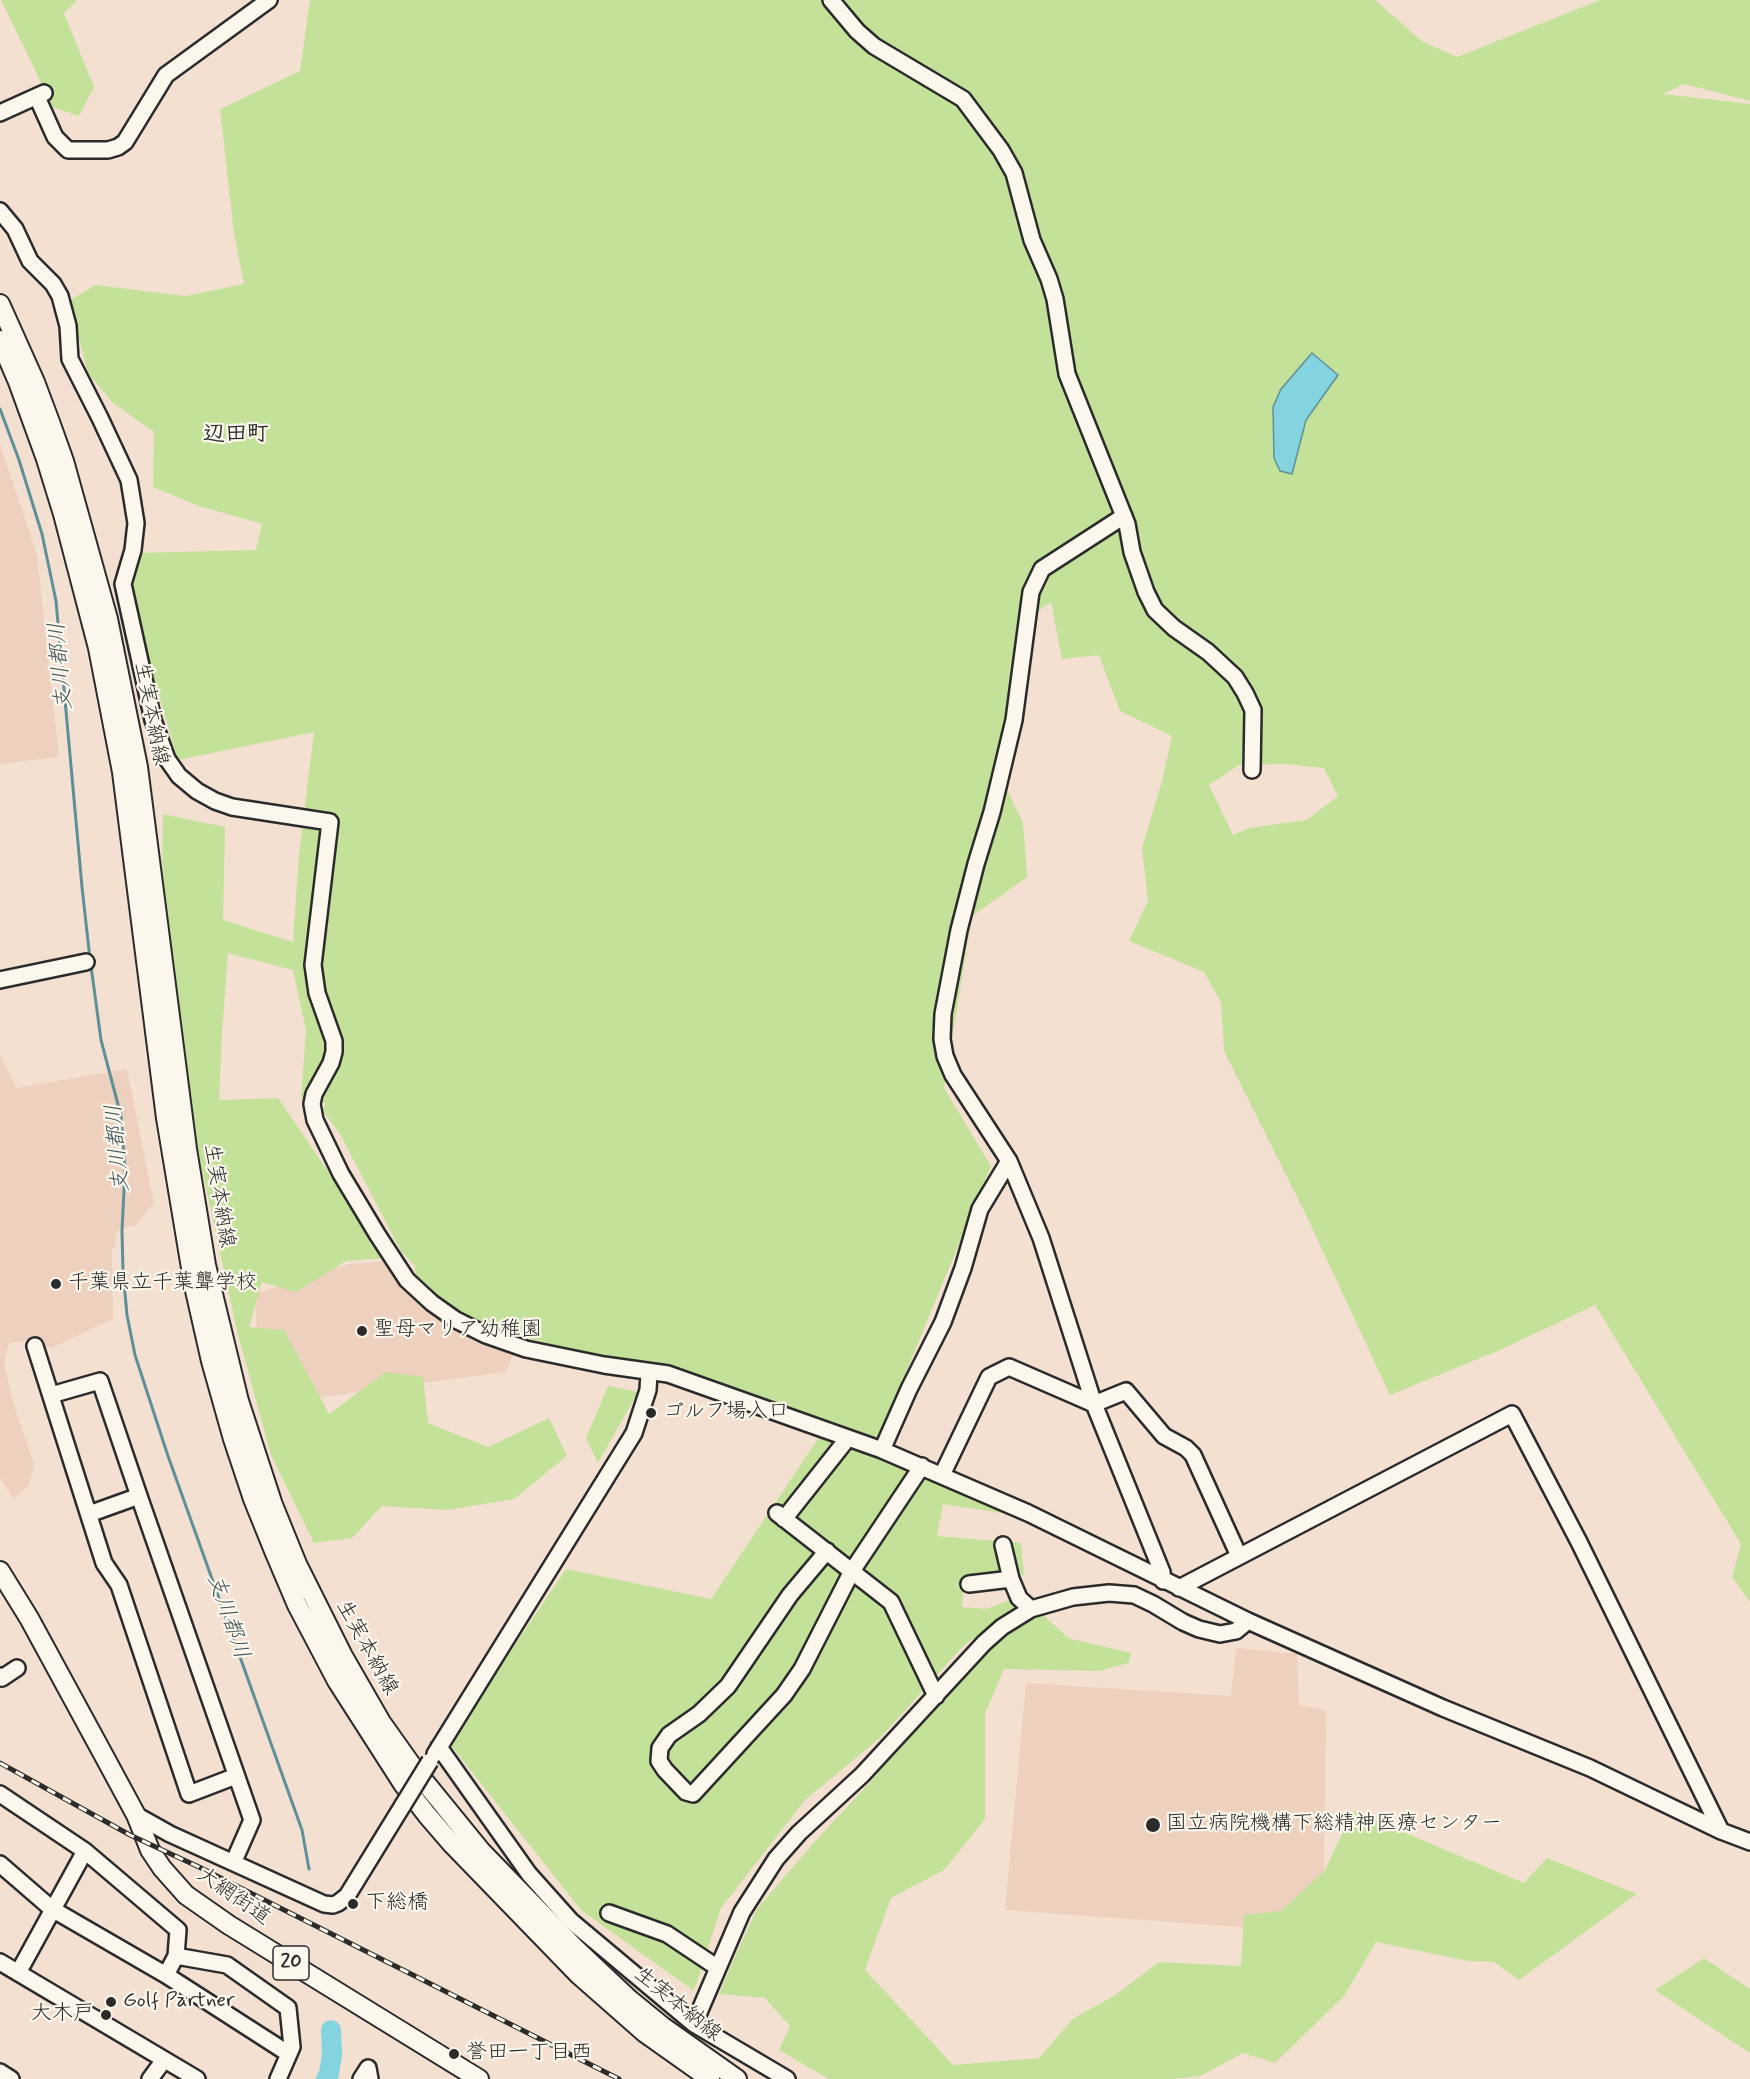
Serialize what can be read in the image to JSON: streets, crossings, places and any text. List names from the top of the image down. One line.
{"streets":{"main road":["生実本納線","大網街道","20"]},"districts":["辺田町"],"water":["支川都川"],"places":["千葉県立千葉聾学校","聖母マリア幼稚園","ゴルフ場入口","国立病院機構下総精神医療センター","下総橋","Golf Partner","大木戸","誉田一丁目西"]}
